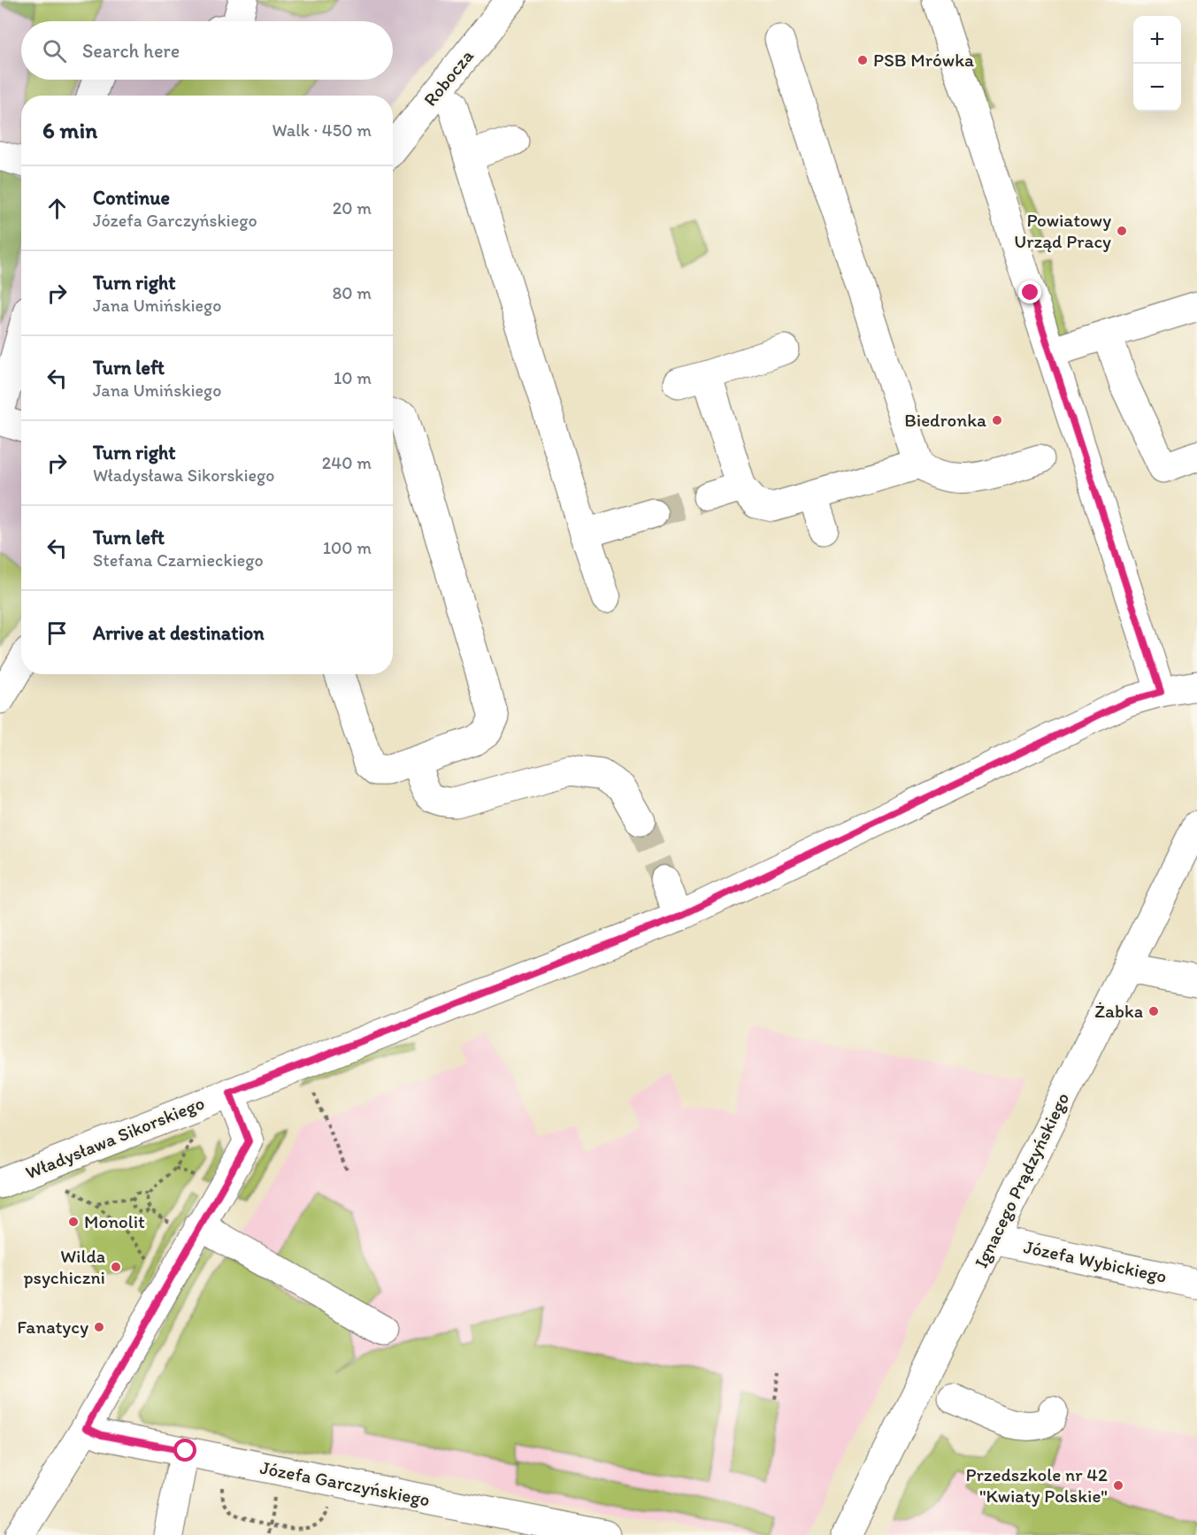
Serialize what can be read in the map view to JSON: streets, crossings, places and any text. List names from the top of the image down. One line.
{"streets":{"street":["Robocza","Władysława Sikorskiego","Ignacego Prądzyńskiego","Józefa Wybickiego","Józefa Garczyńskiego"]},"crossings":[["Ignacego Prądzyńskiego","Józefa Wybickiego"]],"places":["PSB Mrówka","Powiatowy Urząd Pracy","Biedronka","Żabka","Monolit","Wilda psychiczni","Fanatycy","Przedszkole nr 42 \"Kwiaty Polskie\""],"page":{"map_buttons":["+","−"],"search":"Search here","heading":["6 min","Walk · 450 m"],"list":[["Continue","Józefa Garczyńskiego","20 m"],["Turn right","Jana Umińskiego","80 m"],["Turn left","Jana Umińskiego","10 m"],["Turn right","Władysława Sikorskiego","240 m"],["Turn left","Stefana Czarnieckiego","100 m"],"Arrive at destination"]}}
